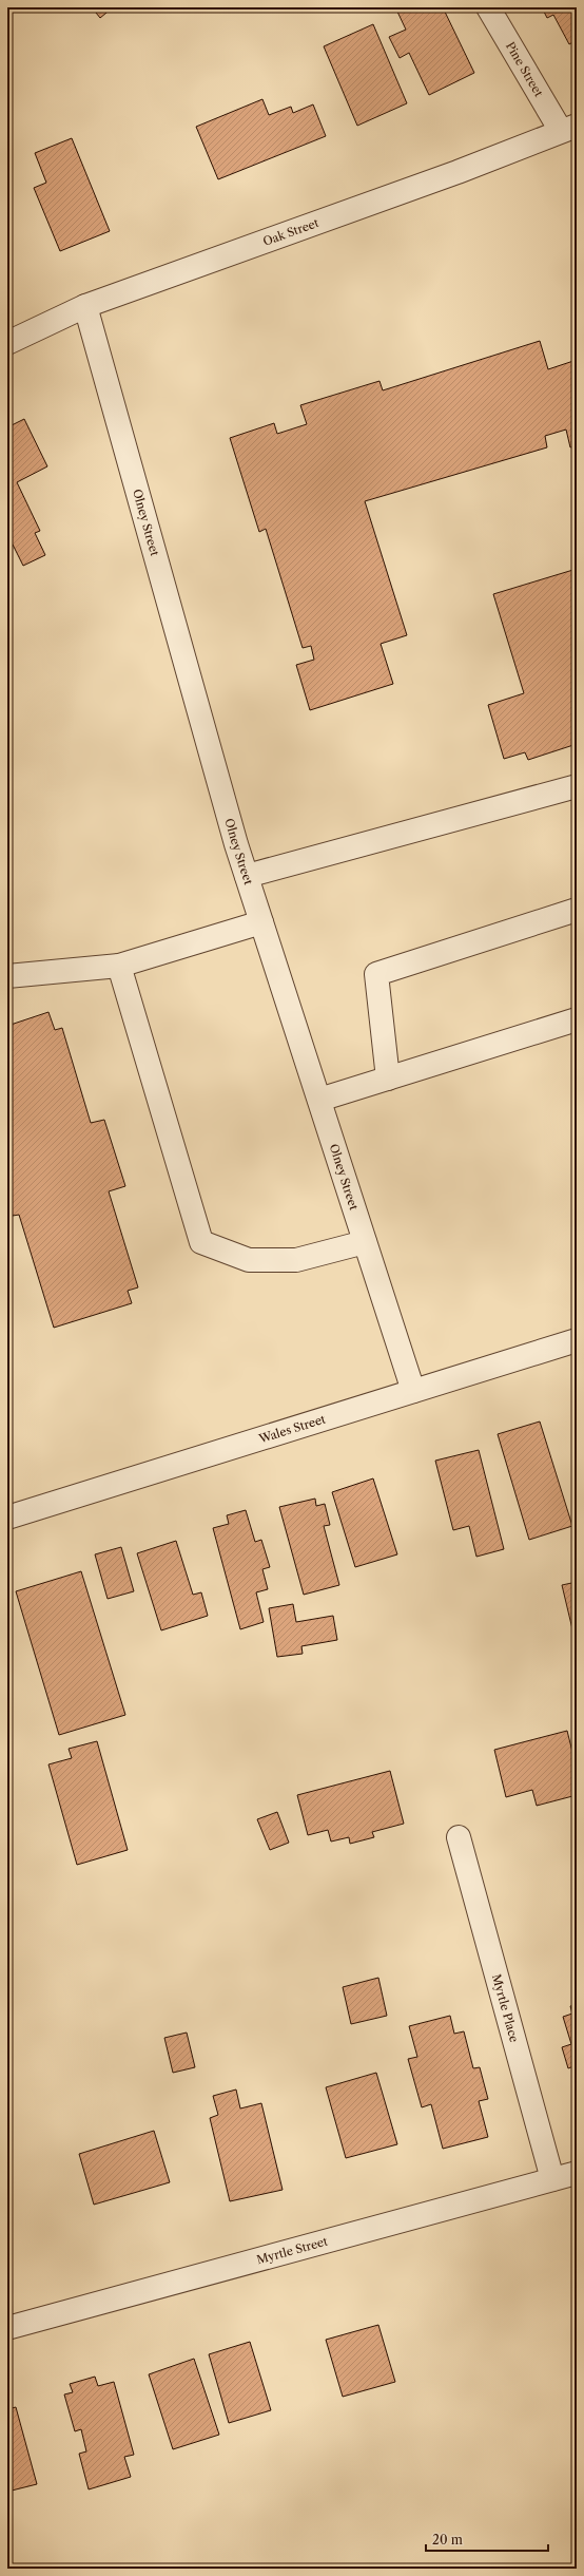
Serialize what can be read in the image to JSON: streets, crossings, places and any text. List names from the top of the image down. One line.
{"streets":{"street":["Pine Street","Oak Street","Olney Street","Wales Street","Myrtle Place","Myrtle Street"]},"crossings":[["Pine Street","Oak Street"],["Oak Street","Olney Street"],["Olney Street","Wales Street"],["Myrtle Place","Myrtle Street"]],"scale_bar":"20 m"}
